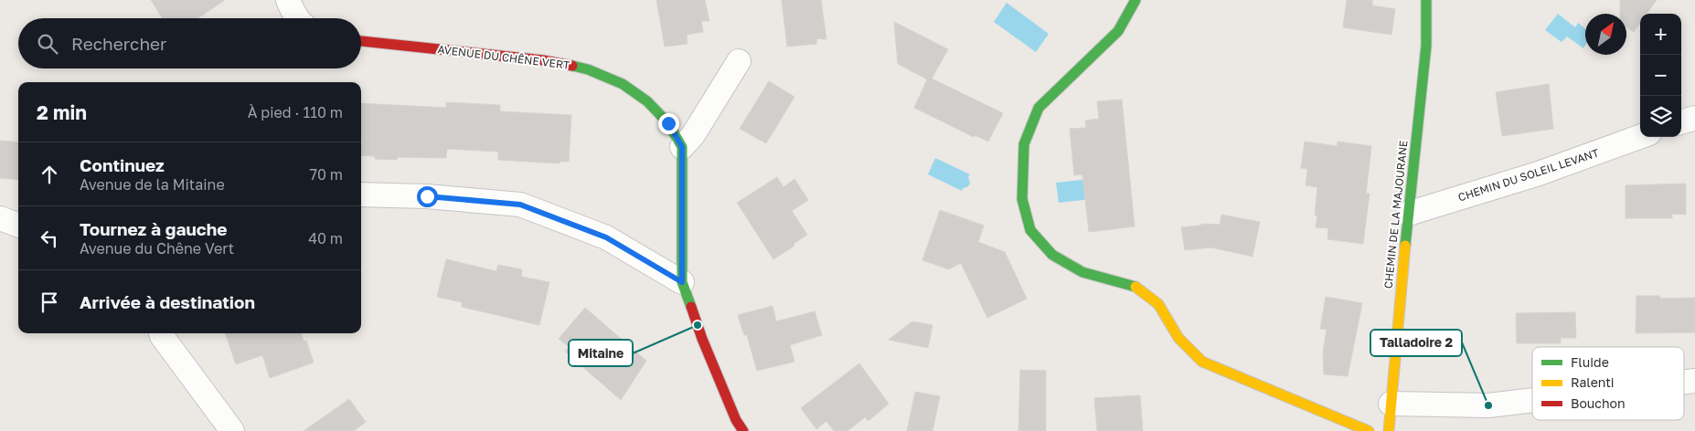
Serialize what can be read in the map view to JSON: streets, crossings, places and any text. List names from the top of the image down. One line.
{"streets":{"street":["AVENUE DU CHÊNE VERT","CHEMIN DU SOLEIL LEVANT","CHEMIN DE LA MAJOURANE"]},"crossings":[["CHEMIN DU SOLEIL LEVANT","CHEMIN DE LA MAJOURANE"]],"places":["Mitaine","Talladoire 2"],"legend":["Fluide","Ralenti","Bouchon"],"north":"top right","page":{"map_buttons":["+","−"],"search":"Rechercher","heading":["2 min","À pied · 110 m"],"list":[["Continuez","Avenue de la Mitaine","70 m"],["Tournez à gauche","Avenue du Chêne Vert","40 m"],"Arrivée à destination"]}}
